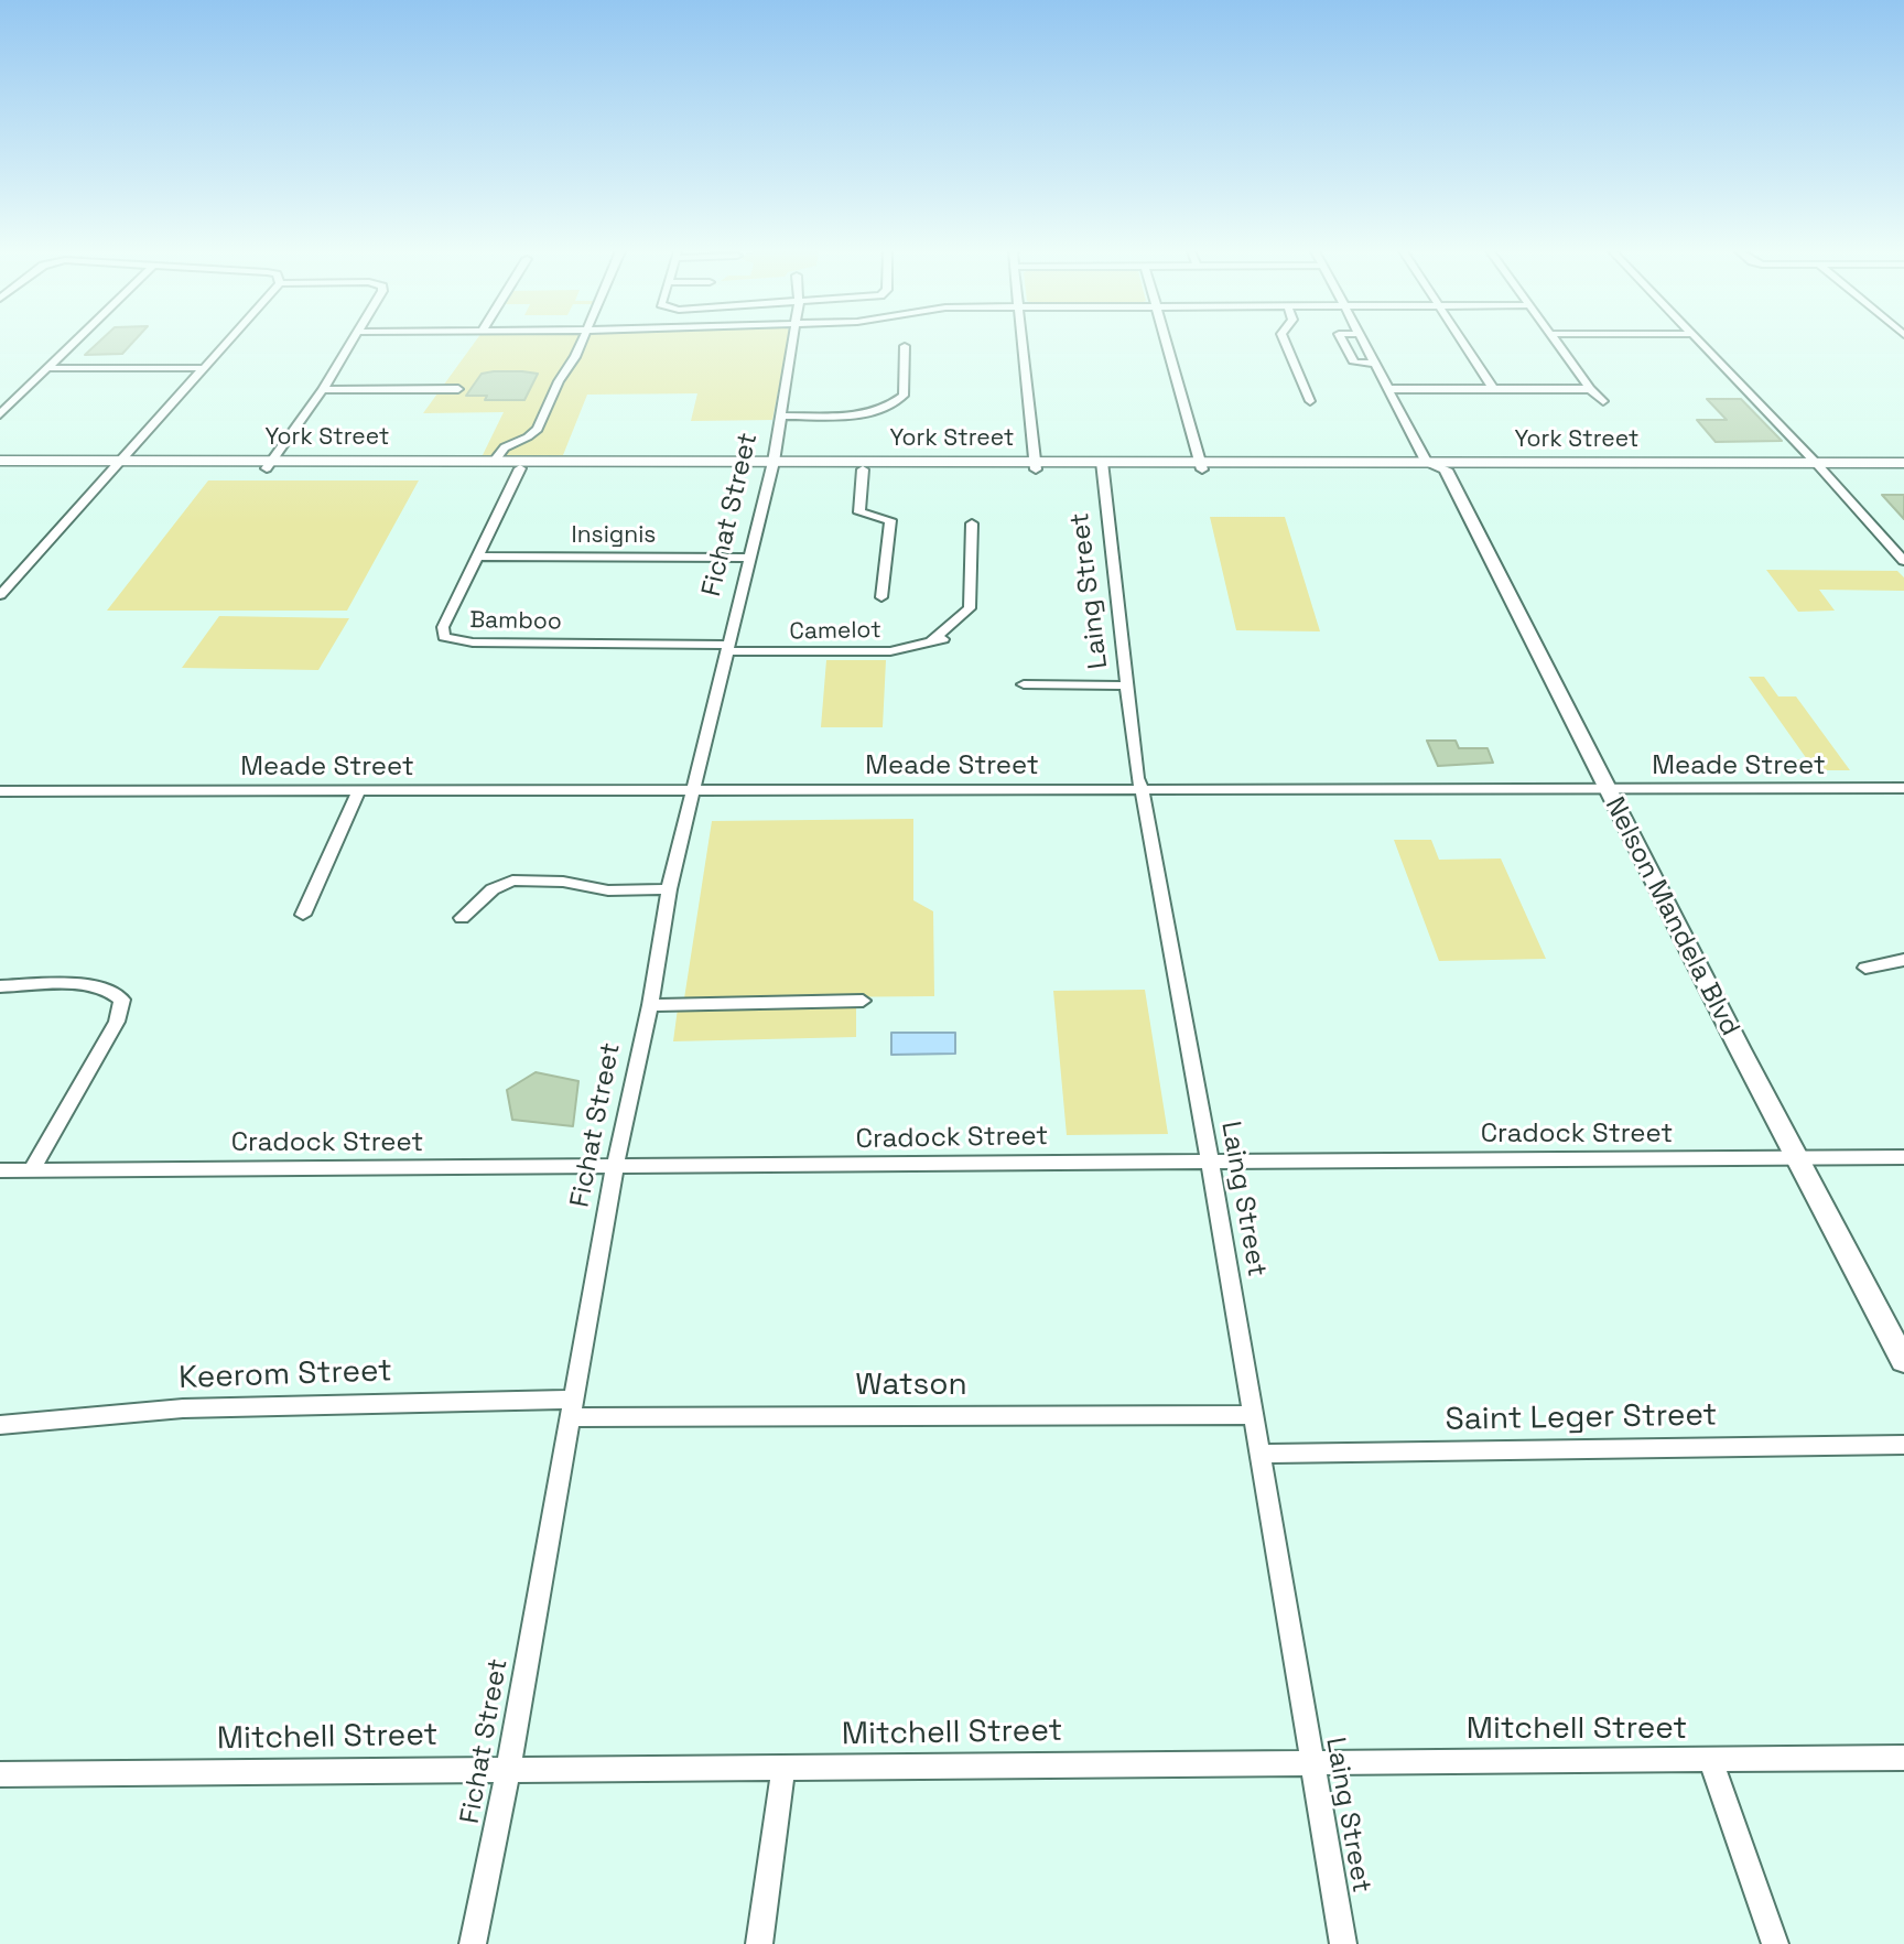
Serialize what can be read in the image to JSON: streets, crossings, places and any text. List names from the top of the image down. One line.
{"streets":{"main road":["York Street"],"street":["Fichat Street","Insignis","Laing Street","Bamboo","Camelot","Meade Street","Nelson Mandela Blvd","Cradock Street","Keerom Street","Watson","Saint Leger Street","Mitchell Street"]},"crossings":[["York Street","Fichat Street"],["York Street","Laing Street"],["York Street","Bamboo"],["York Street","Nelson Mandela Blvd"],["Fichat Street","Insignis"],["Fichat Street","Bamboo"],["Fichat Street","Camelot"],["Fichat Street","Meade Street"],["Fichat Street","Cradock Street"],["Fichat Street","Keerom Street"],["Fichat Street","Watson"],["Fichat Street","Mitchell Street"],["Insignis","Bamboo"],["Laing Street","Meade Street"],["Laing Street","Cradock Street"],["Laing Street","Watson"],["Laing Street","Saint Leger Street"],["Laing Street","Mitchell Street"],["Bamboo","Camelot"],["Meade Street","Nelson Mandela Blvd"],["Nelson Mandela Blvd","Cradock Street"],["Keerom Street","Watson"]]}
